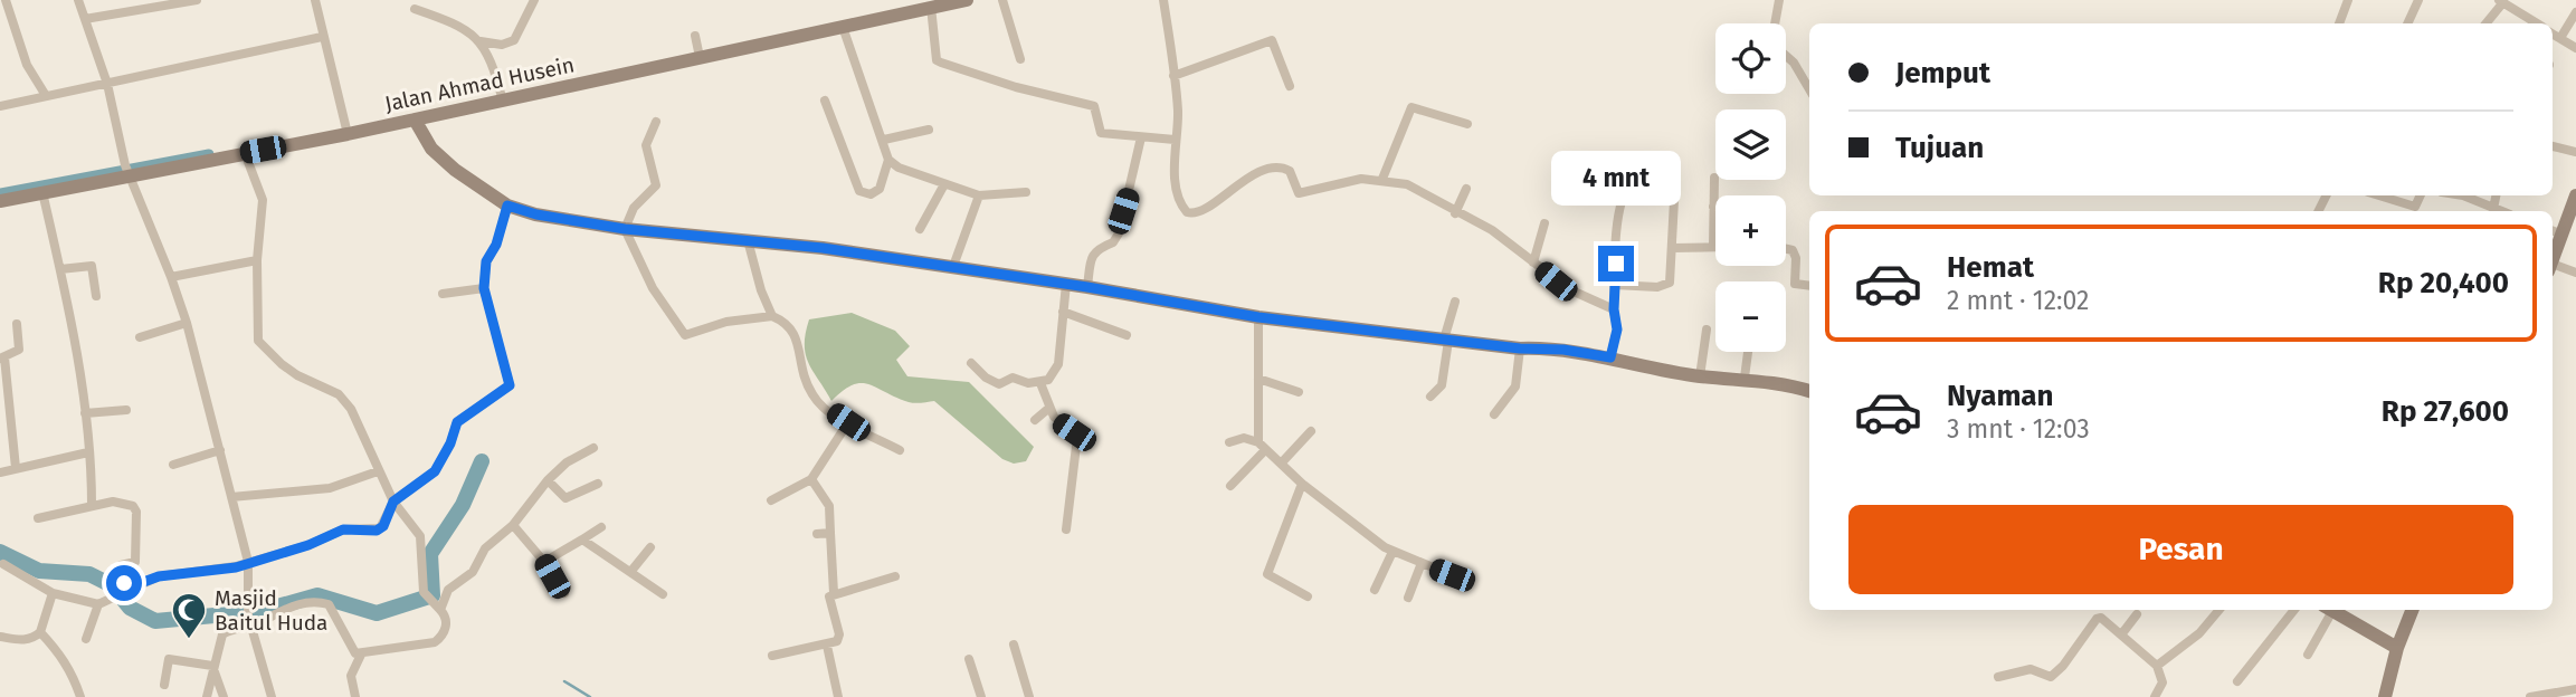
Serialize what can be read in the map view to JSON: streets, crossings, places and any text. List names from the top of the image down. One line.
{"streets":{"street":["Jalan Ahmad Husein"]},"places":{"mosque":["Masjid Baitul Huda"]},"page":{"map_buttons":["+","−"],"banner":["Jemput","Tujuan"],"bubble":"4 mnt","list":[{"name":"Hemat","note":"2 mnt · 12:02","value":"Rp 20,400"},{"name":"Nyaman","note":"3 mnt · 12:03","value":"Rp 27,600"}],"buttons":"Pesan"}}
